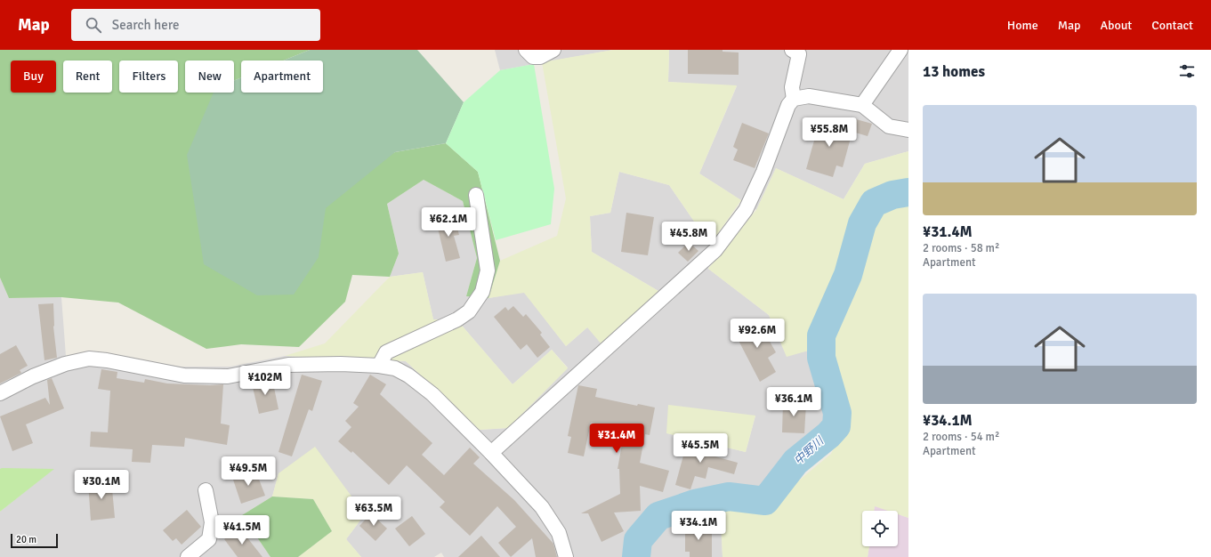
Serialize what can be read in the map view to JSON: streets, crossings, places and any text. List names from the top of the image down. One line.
{"water":["中野川"],"scale_bar":"20 m","page":{"header":"Map","search":"Search here","nav":["Home","Map","About","Contact"],"heading":"13 homes","chip":["Buy","Rent","Filters","New","Apartment"],"list":[{"name":"¥31.4M","note":"2 rooms · 58 m² · Apartment"},{"name":"¥34.1M","note":"2 rooms · 54 m² · Apartment"}],"price":["¥55.8M","¥62.1M","¥45.8M","¥92.6M","¥102M","¥36.1M","¥31.4M","¥45.5M","¥49.5M","¥30.1M","¥63.5M","¥34.1M","¥41.5M"],"scale":"20 m"}}
